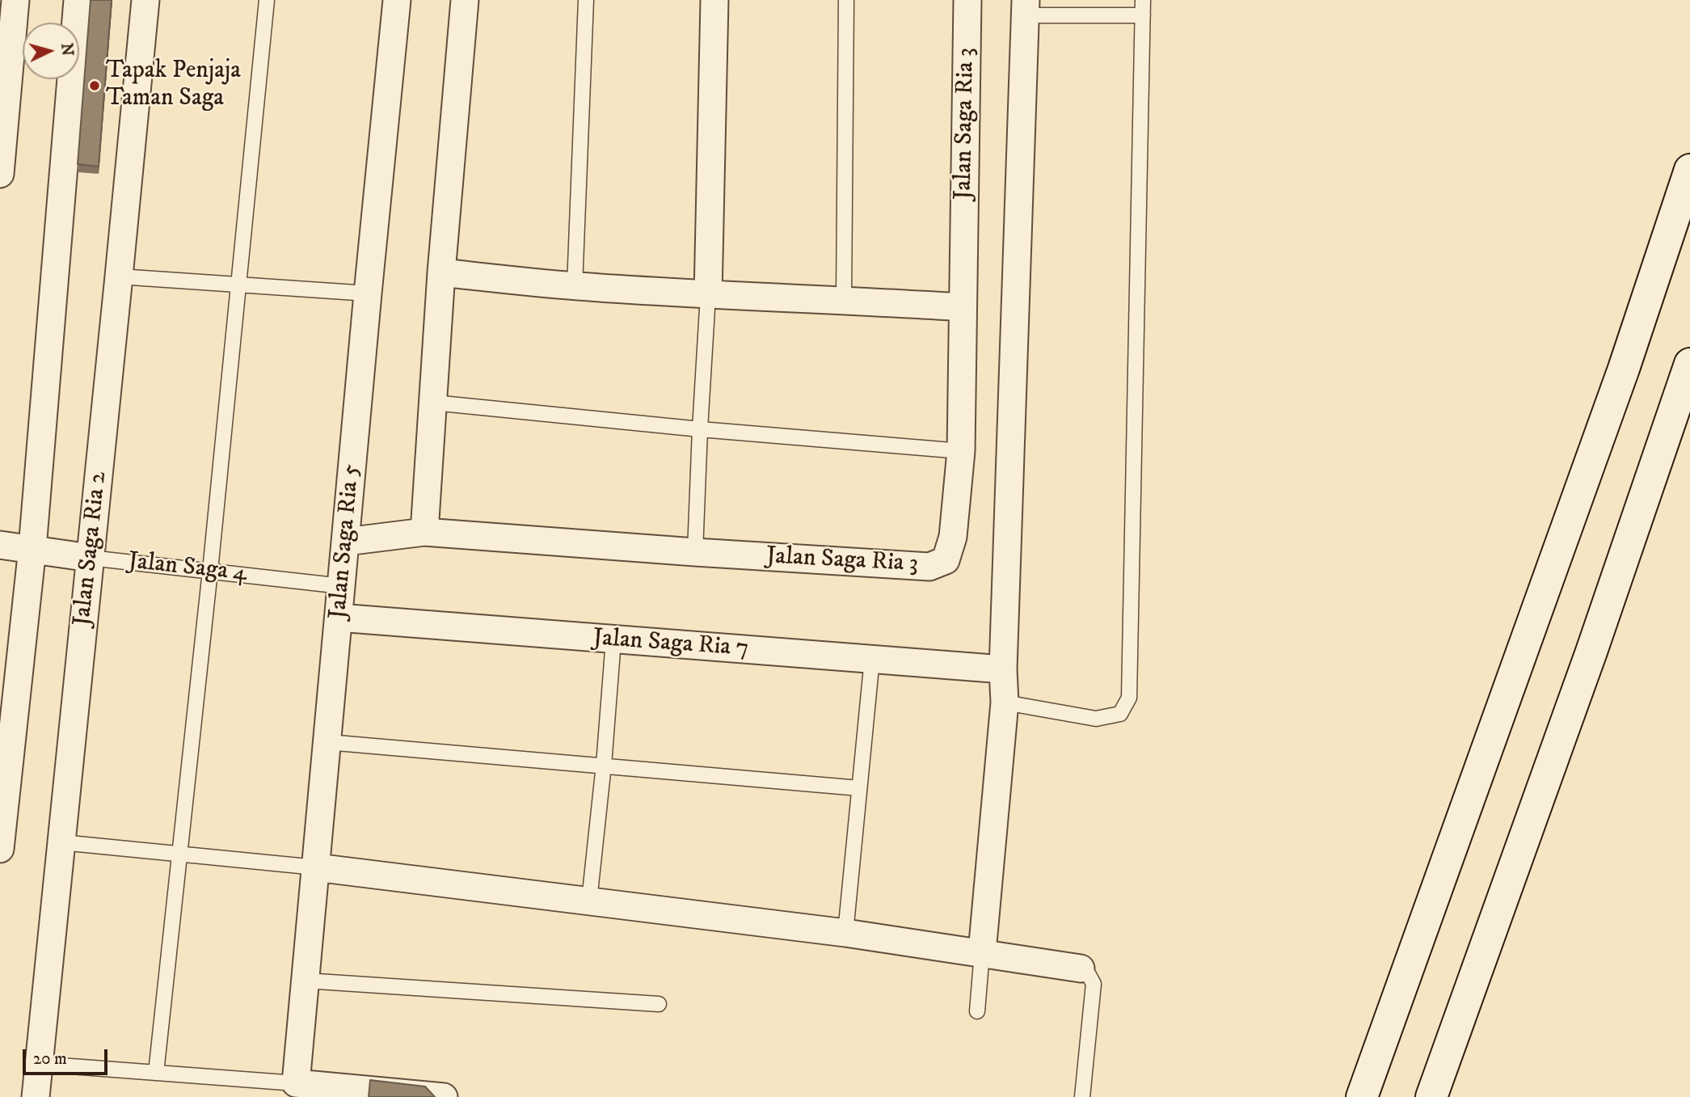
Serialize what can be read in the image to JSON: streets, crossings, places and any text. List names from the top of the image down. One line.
{"streets":{"street":["Jalan Saga Ria 3","Jalan Saga Ria 5","Jalan Saga Ria 2","Jalan Saga 4","Jalan Saga Ria 7"]},"crossings":[["Jalan Saga Ria 3","Jalan Saga Ria 5"],["Jalan Saga Ria 5","Jalan Saga 4"],["Jalan Saga Ria 5","Jalan Saga Ria 7"],["Jalan Saga Ria 2","Jalan Saga 4"]],"places":["Tapak Penjaja Taman Saga"],"scale_bar":"20 m","north":"right"}
